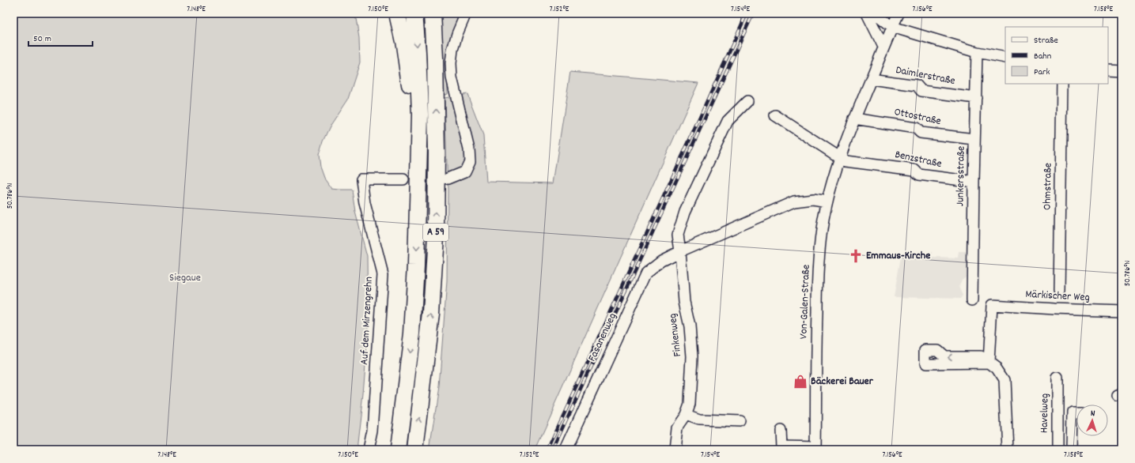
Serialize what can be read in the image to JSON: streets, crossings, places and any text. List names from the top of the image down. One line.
{"streets":{"highway":["A 59"],"street":["Daimlerstraße","Ottostraße","Benzstraße","Junkersstraße","Ohmstraße","Märkischer Weg","Von-Galen-Straße","Auf dem Mirzengrehn","Finkenweg","Fasanenweg","Havelweg"]},"crossings":[["Daimlerstraße","Junkersstraße"],["Daimlerstraße","Von-Galen-Straße"],["Ottostraße","Junkersstraße"],["Ottostraße","Von-Galen-Straße"],["Benzstraße","Junkersstraße"],["Benzstraße","Von-Galen-Straße"],["Von-Galen-Straße","Fasanenweg"],["Finkenweg","Fasanenweg"]],"parks":["Siegaue"],"places":{"church":["Emmaus-Kirche"],"shop":["Bäckerei Bauer"]},"legend":["Straße","Bahn","Park"],"scale_bar":"50 m","north":"top","coordinates":["7.148°E","7.150°E","7.152°E","7.154°E","7.156°E","7.158°E","50.786°N"]}
